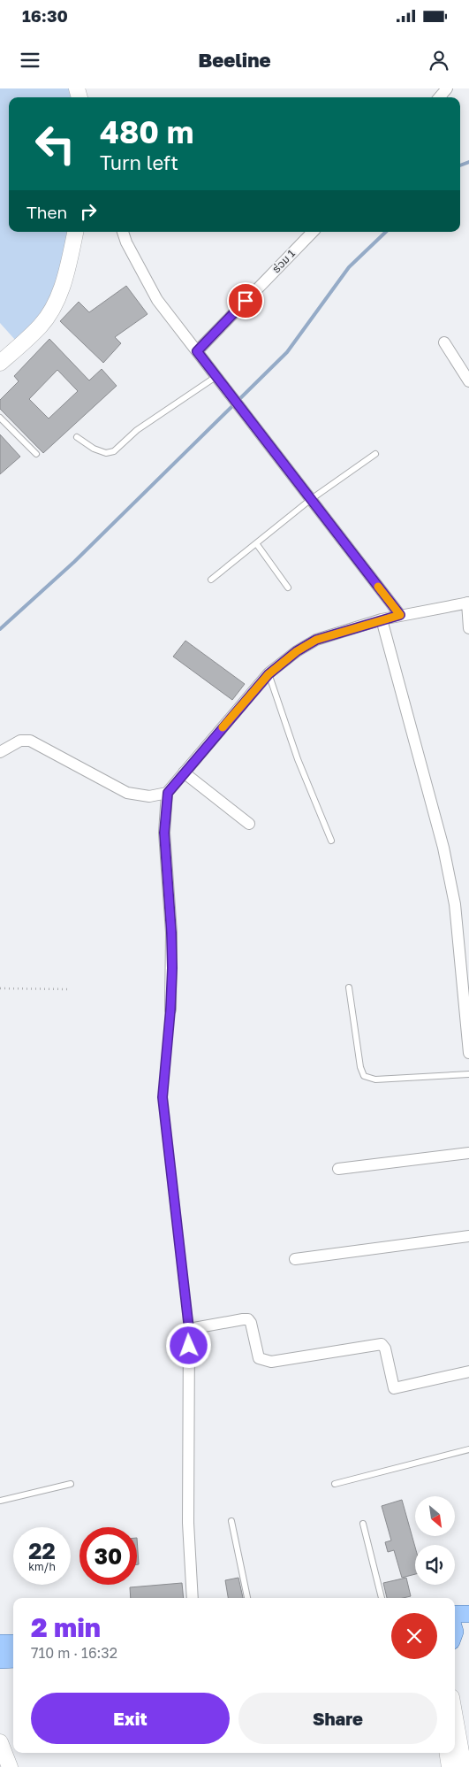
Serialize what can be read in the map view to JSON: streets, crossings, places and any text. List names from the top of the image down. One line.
{"streets":{"street":["ຮ່ວມ 1"]},"north":"bottom right","page":{"status":"16:30","header":"Beeline","turn":["480 m","Turn left"],"then":"Then","speed":"22 km/h","limit":"30","heading":["2 min","710 m · 16:32"],"buttons":["Exit","Share"]}}
